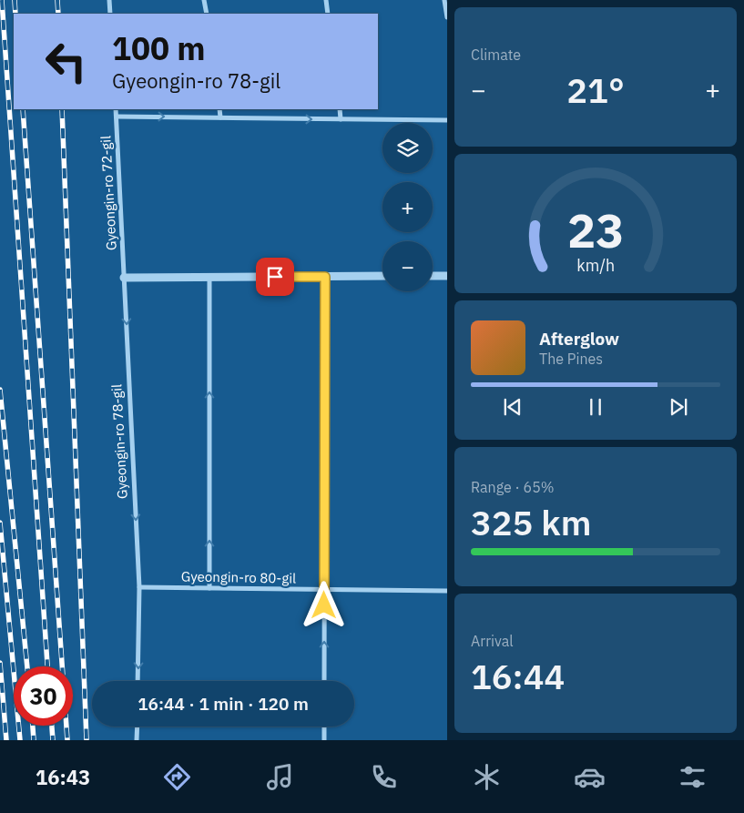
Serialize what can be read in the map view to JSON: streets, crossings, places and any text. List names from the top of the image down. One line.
{"streets":{"street":["Gyeongin-ro 72-gil","Gyeongin-ro 78-gil","Gyeongin-ro 80-gil"]},"crossings":[["Gyeongin-ro 72-gil","Gyeongin-ro 78-gil"],["Gyeongin-ro 78-gil","Gyeongin-ro 80-gil"]],"one_way":["Gyeongin-ro 78-gil"],"page":{"tile":["Climate",["Range · 65%","325 km"],["Arrival","16:44"]],"turn":["100 m","Gyeongin-ro 78-gil"],"heat":["−","21°","+"],"map_buttons":["+","−"],"song":["Afterglow","The Pines"],"limit":"30","trip":"16:44 · 1 min · 120 m","tabs":"16:43","gauge":["23","km/h"]}}
